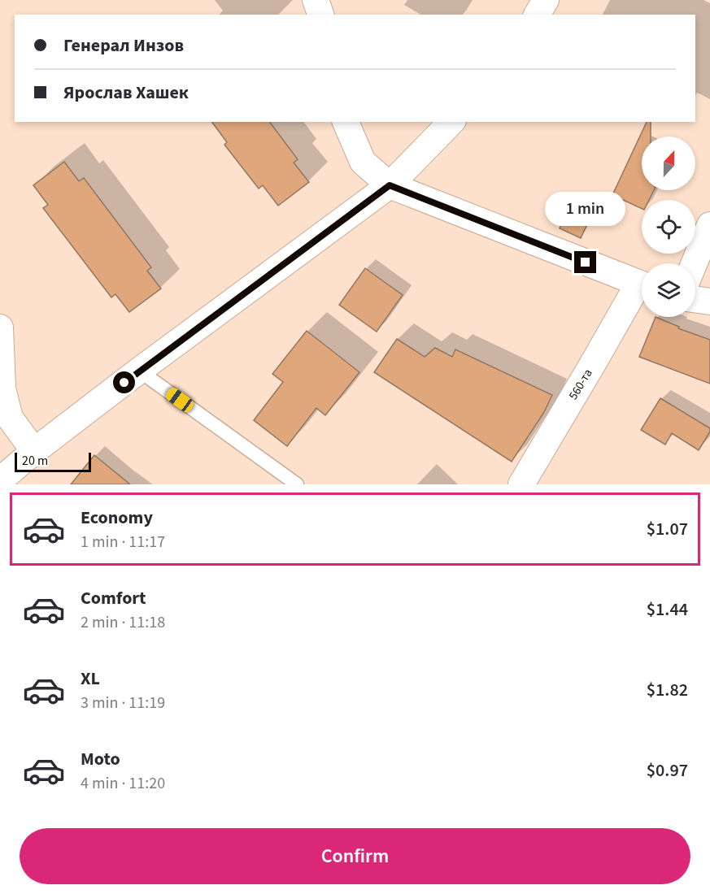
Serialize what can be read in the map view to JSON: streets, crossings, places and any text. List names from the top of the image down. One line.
{"streets":{"street":["560-та"]},"scale_bar":"20 m","north":"top","page":{"banner":["Генерал Инзов","Ярослав Хашек"],"bubble":"1 min","scale":"20 m","list":[{"name":"Economy","note":"1 min · 11:17","value":"$1.07"},{"name":"Comfort","note":"2 min · 11:18","value":"$1.44"},{"name":"XL","note":"3 min · 11:19","value":"$1.82"},{"name":"Moto","note":"4 min · 11:20","value":"$0.97"}],"buttons":"Confirm"}}
